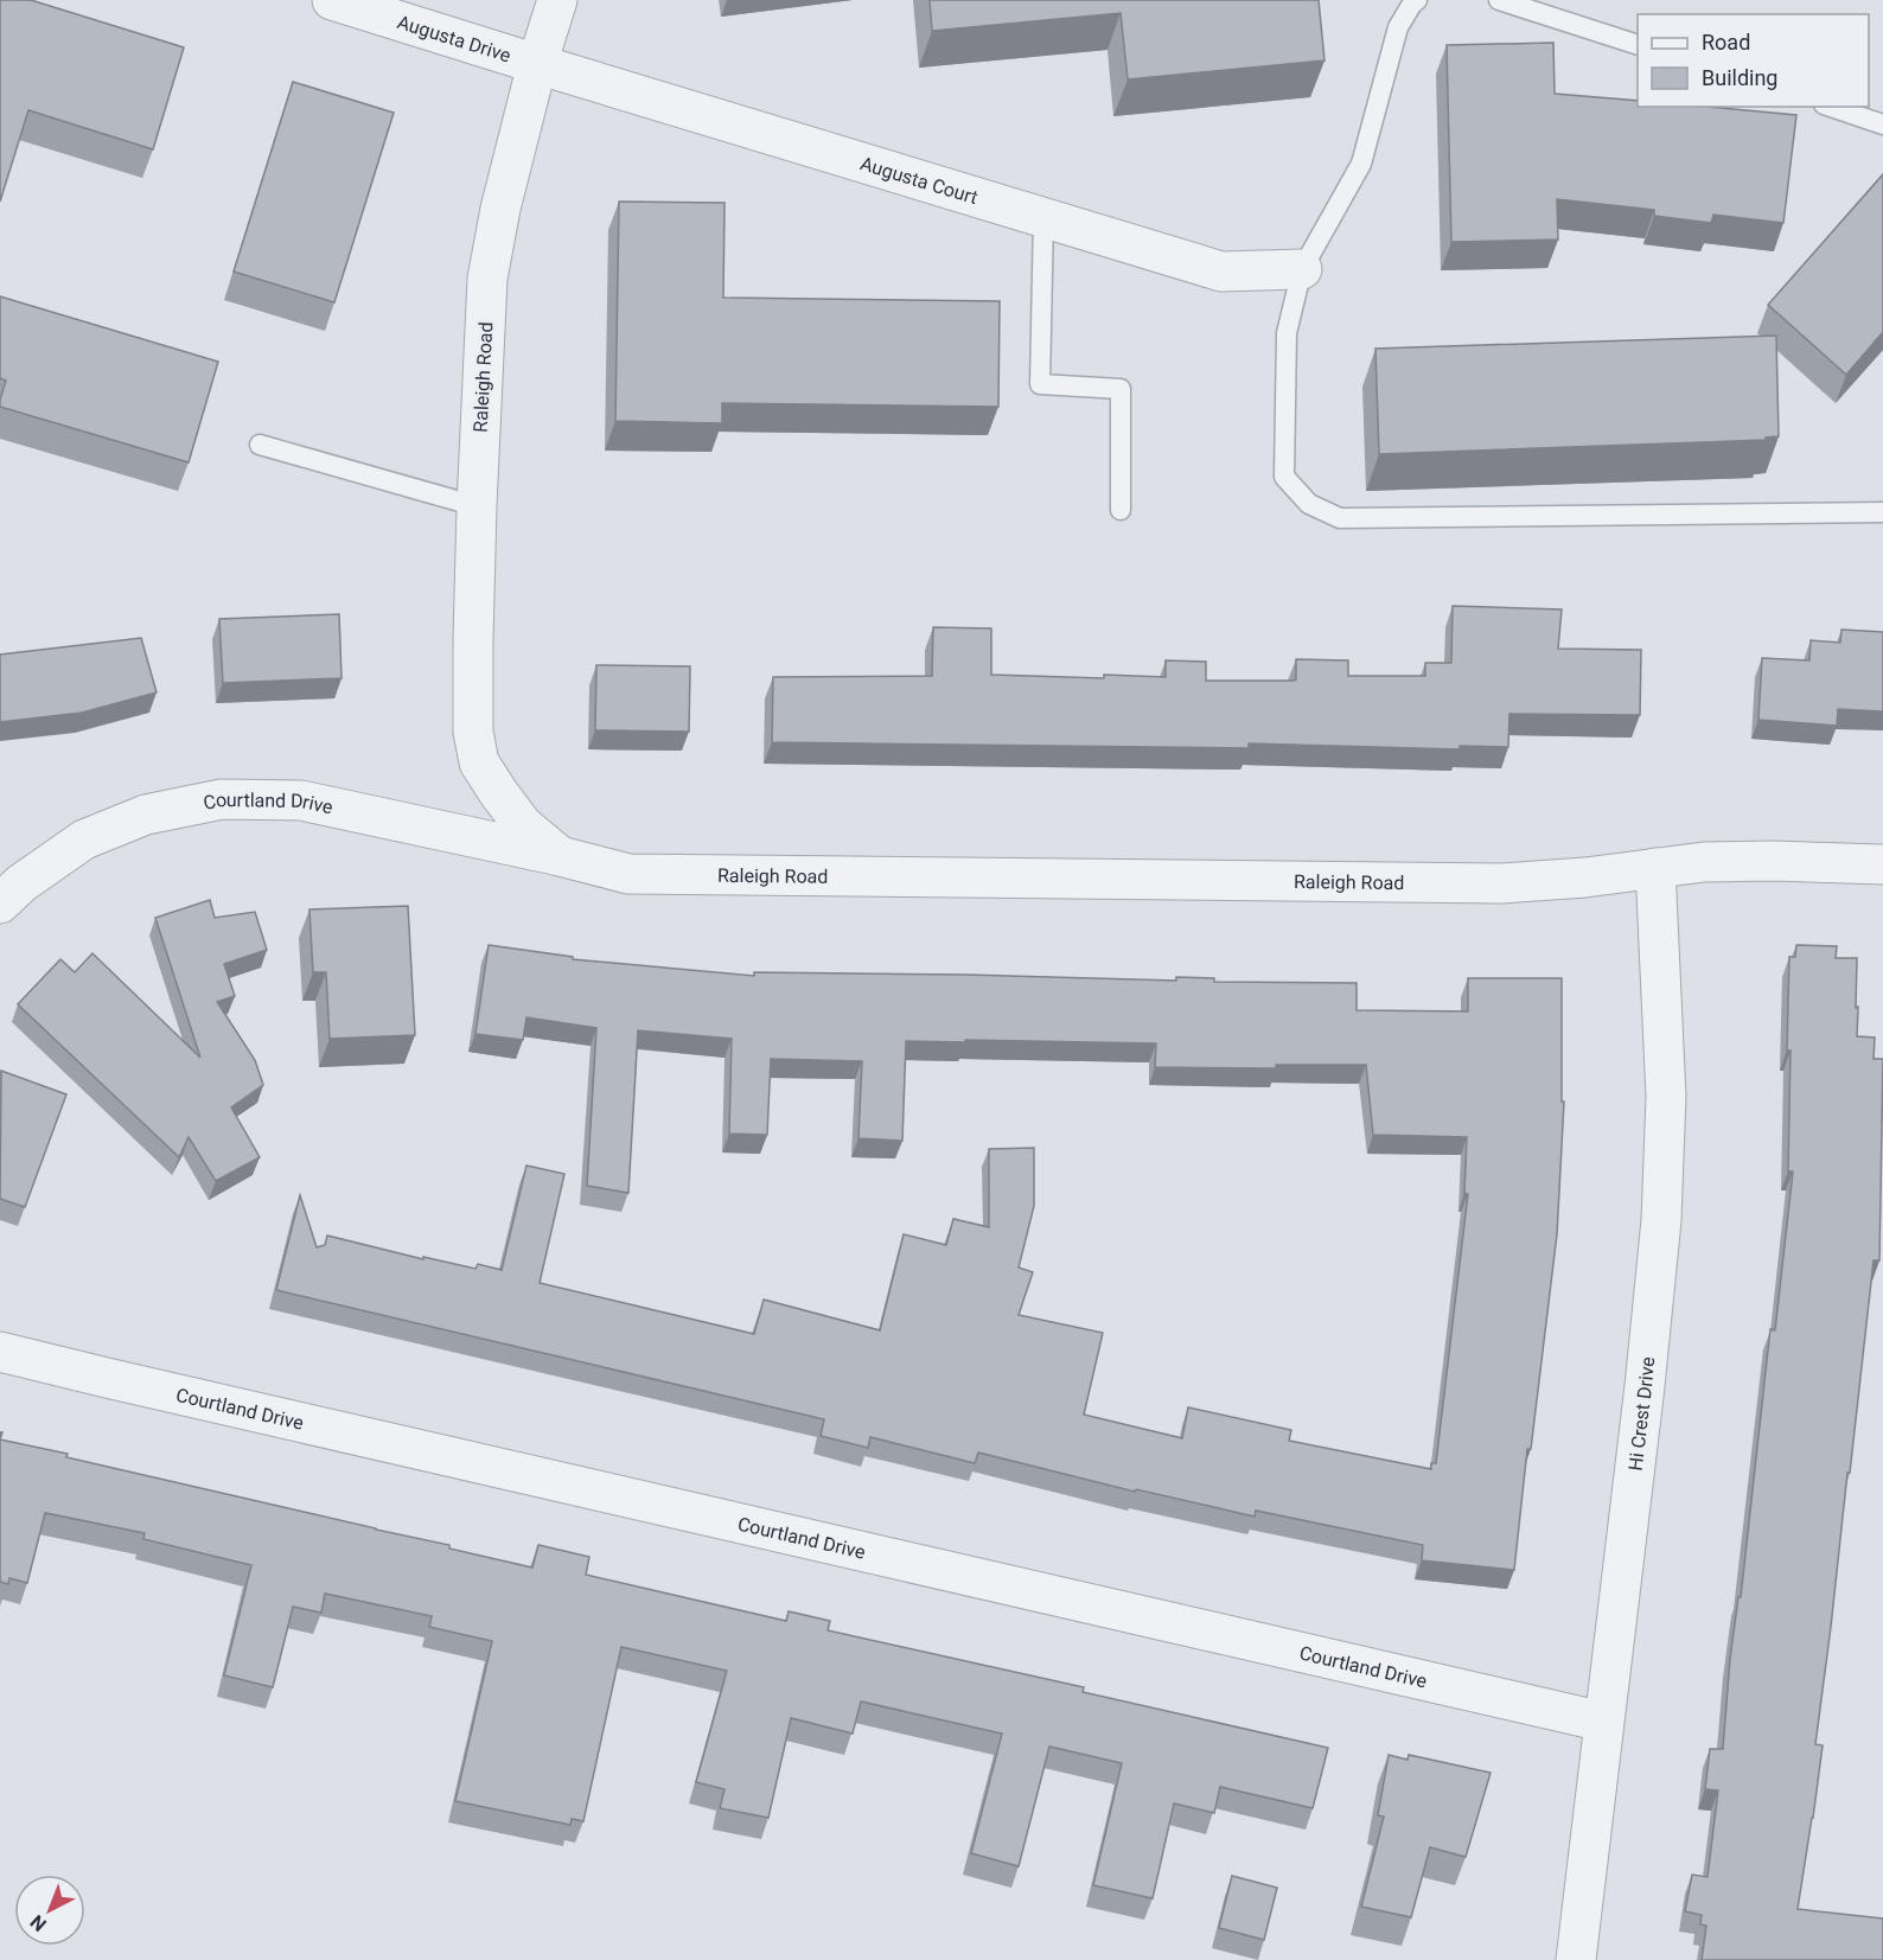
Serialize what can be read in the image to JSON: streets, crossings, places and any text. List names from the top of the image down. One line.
{"streets":{"street":["Augusta Drive","Augusta Court","Raleigh Road","Courtland Drive","Hi Crest Drive"]},"crossings":[["Augusta Drive","Augusta Court"],["Augusta Drive","Raleigh Road"],["Augusta Court","Raleigh Road"],["Raleigh Road","Courtland Drive"],["Raleigh Road","Hi Crest Drive"],["Courtland Drive","Hi Crest Drive"]],"legend":["Road","Building"],"north":"bottom left"}
